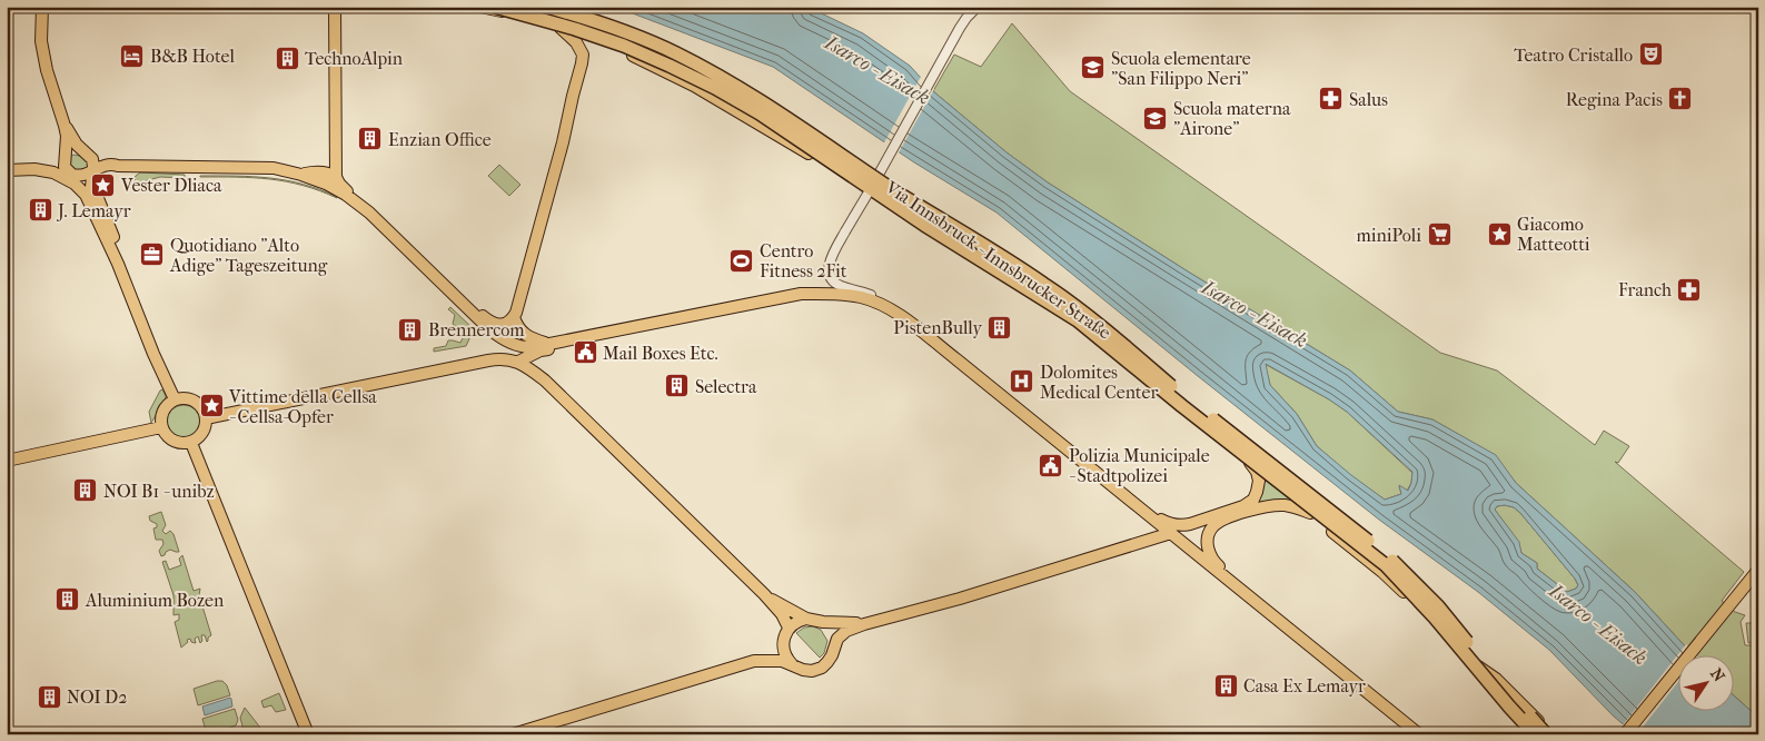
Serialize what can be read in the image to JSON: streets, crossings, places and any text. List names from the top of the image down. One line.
{"streets":{"main road":["Via Innsbruck - Innsbrucker Straße"]},"water":["Isarco - Eisack"],"places":{"theatre":["Teatro Cristallo"],"hotel":["B&B Hotel"],"building":["TechnoAlpin","Enzian Office","J. Lemayr","PistenBully","Brennercom","Selectra","NOI B1 - unibz","Aluminium Bozen","Casa Ex Lemayr","NOI D2"],"school or university":["Scuola elementare \"San Filippo Neri\"","Scuola materna \"Airone\""],"pharmacy":["Salus","Franch"],"church":["Regina Pacis"],"place":["Vester Dliaca","Giacomo Matteotti","Vittime della Cellsa - Cellsa-Opfer"],"supermarket":["miniPoli"],"office":["Quotidiano \"Alto Adige\" Tageszeitung"],"sports":["Centro Fitness 2Fit"],"public building":["Mail Boxes Etc.","Polizia Municipale - Stadtpolizei"],"hospital":["Dolomites Medical Center"]},"north":"top right"}
